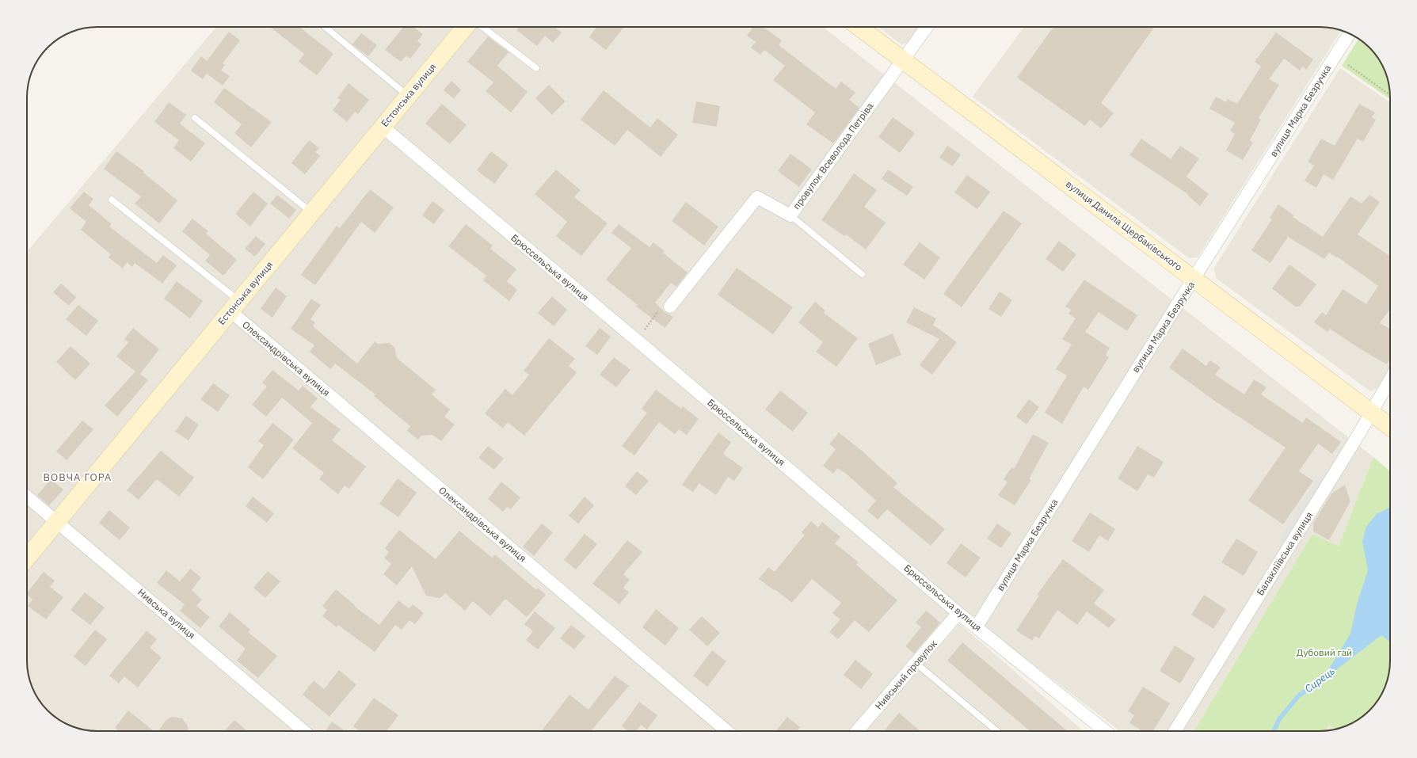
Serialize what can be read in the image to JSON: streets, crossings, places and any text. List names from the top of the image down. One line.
{"streets":{"street":["Естонська вулиця","вулиця Марка Безручка","провулок Всеволода Петріва","вулиця Данила Щербаківського","Брюссельська вулиця","Олександрівська вулиця","Балакліївська вулиця","Нивська вулиця","Нивський провулок"]},"crossings":[["Естонська вулиця","Брюссельська вулиця"],["Естонська вулиця","Олександрівська вулиця"],["Естонська вулиця","Нивська вулиця"],["вулиця Марка Безручка","вулиця Данила Щербаківського"],["вулиця Марка Безручка","Брюссельська вулиця"],["провулок Всеволода Петріва","вулиця Данила Щербаківського"],["вулиця Данила Щербаківського","Балакліївська вулиця"],["Брюссельська вулиця","Нивський провулок"]],"districts":["ВОВЧА ГОРА"],"water":["Сирець"],"parks":["Дубовий гай"]}
